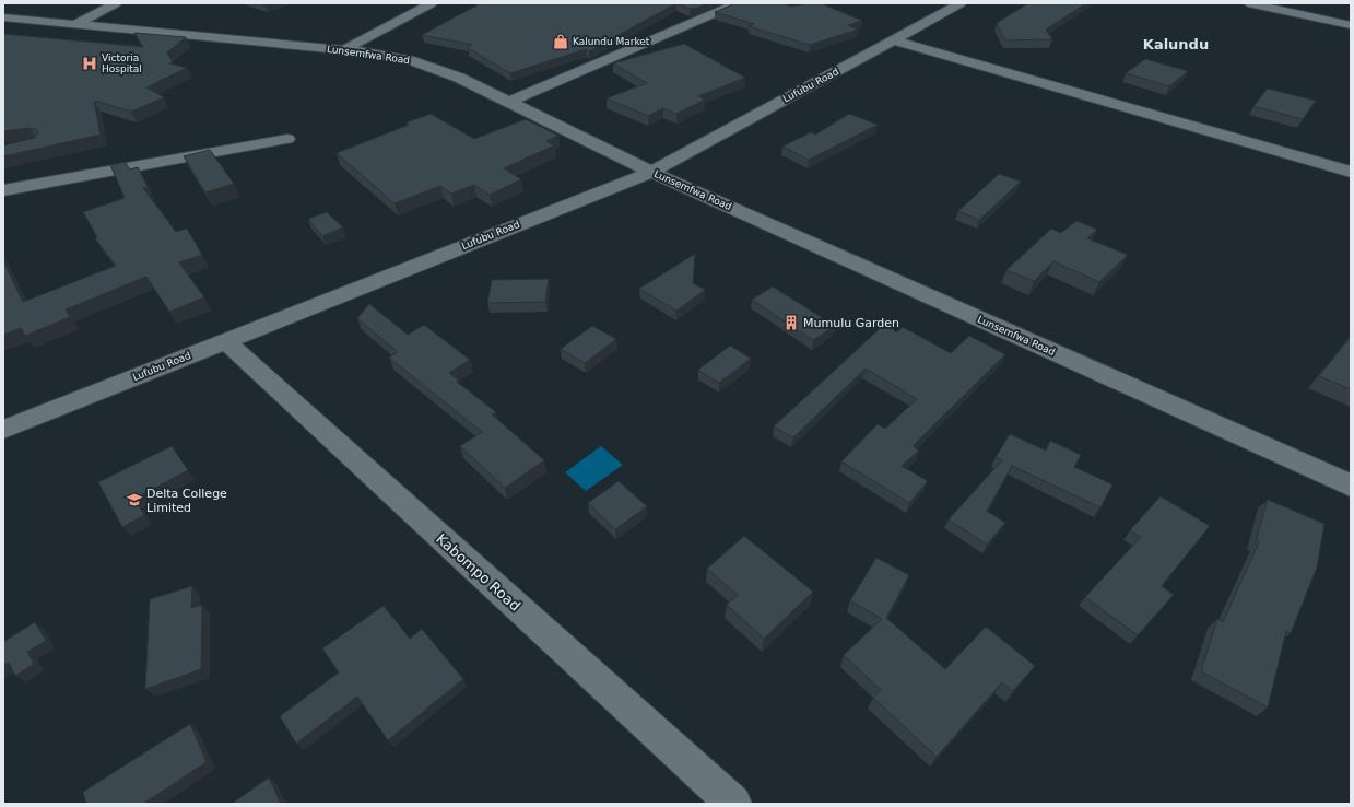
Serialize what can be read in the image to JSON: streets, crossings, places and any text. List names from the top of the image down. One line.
{"streets":{"street":["Lunsemfwa Road","Lufubu Road","Kabompo Road"]},"crossings":[["Lunsemfwa Road","Lufubu Road"],["Lufubu Road","Kabompo Road"]],"districts":["Kalundu"],"places":{"shop":["Kalundu Market"],"hospital":["Victoria Hospital"],"building":["Mumulu Garden"],"school or university":["Delta College Limited"]}}
